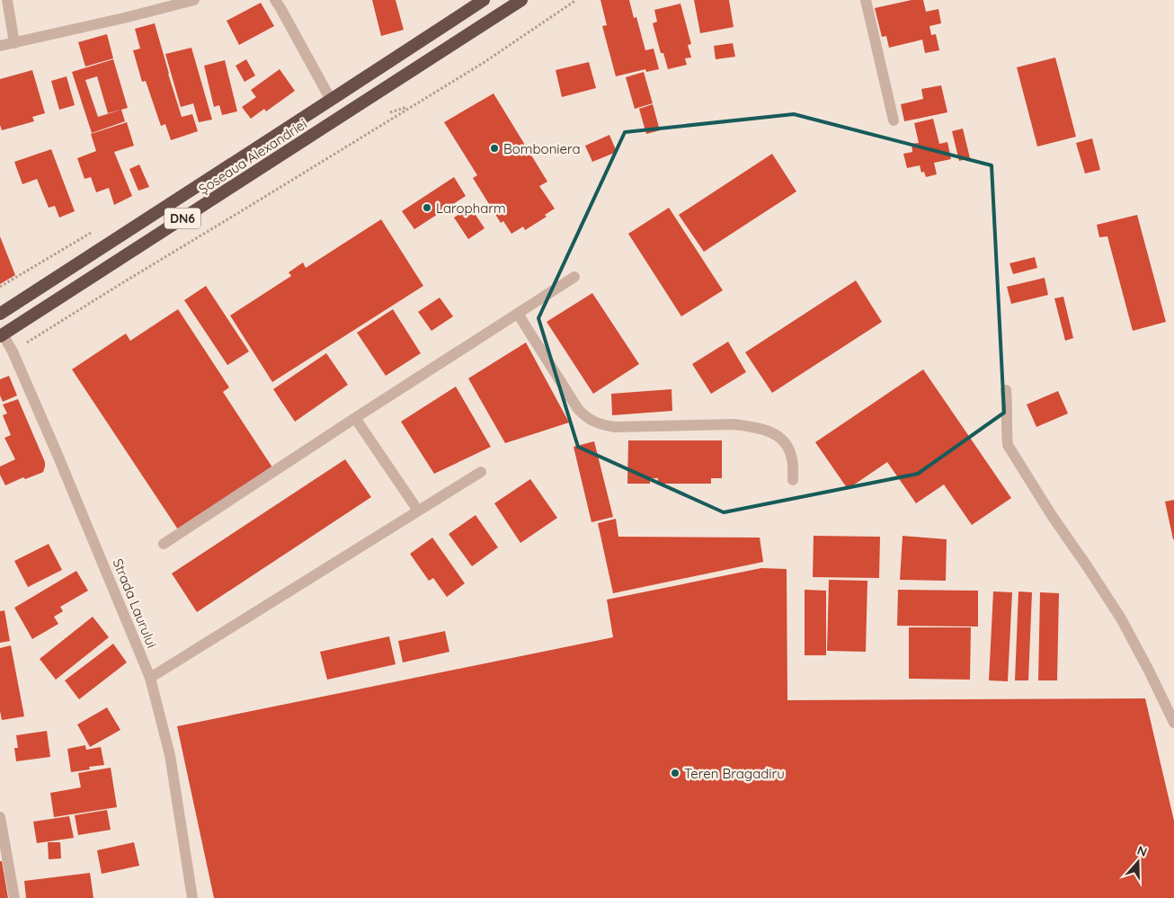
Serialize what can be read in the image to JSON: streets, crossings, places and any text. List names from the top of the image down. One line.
{"streets":{"highway":["Șoseaua Alexandriei","DN6"],"street":["Strada Laurului"]},"crossings":[["Șoseaua Alexandriei","Strada Laurului"]],"places":["Bomboniera","Laropharm","Teren Bragadiru"],"north":"top"}
